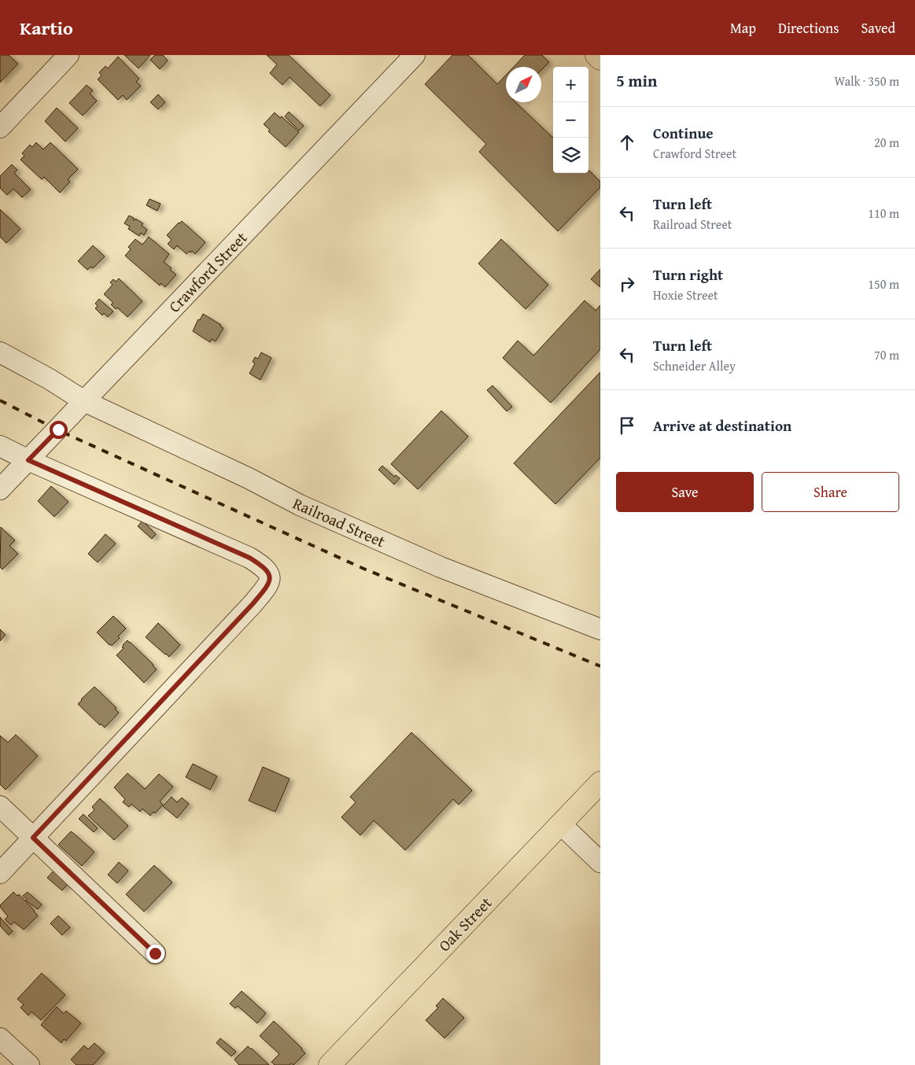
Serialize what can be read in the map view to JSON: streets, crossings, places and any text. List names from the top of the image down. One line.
{"streets":{"main road":["Oak Street"],"street":["Crawford Street","Railroad Street"]},"crossings":[["Crawford Street","Railroad Street"]],"north":"top right","page":{"header":"Kartio","nav":["Map","Directions","Saved"],"heading":["5 min","Walk · 350 m"],"map_buttons":["+","−"],"list":[["Continue","Crawford Street","20 m"],["Turn left","Railroad Street","110 m"],["Turn right","Hoxie Street","150 m"],["Turn left","Schneider Alley","70 m"],"Arrive at destination"],"buttons":["Save","Share"]}}
